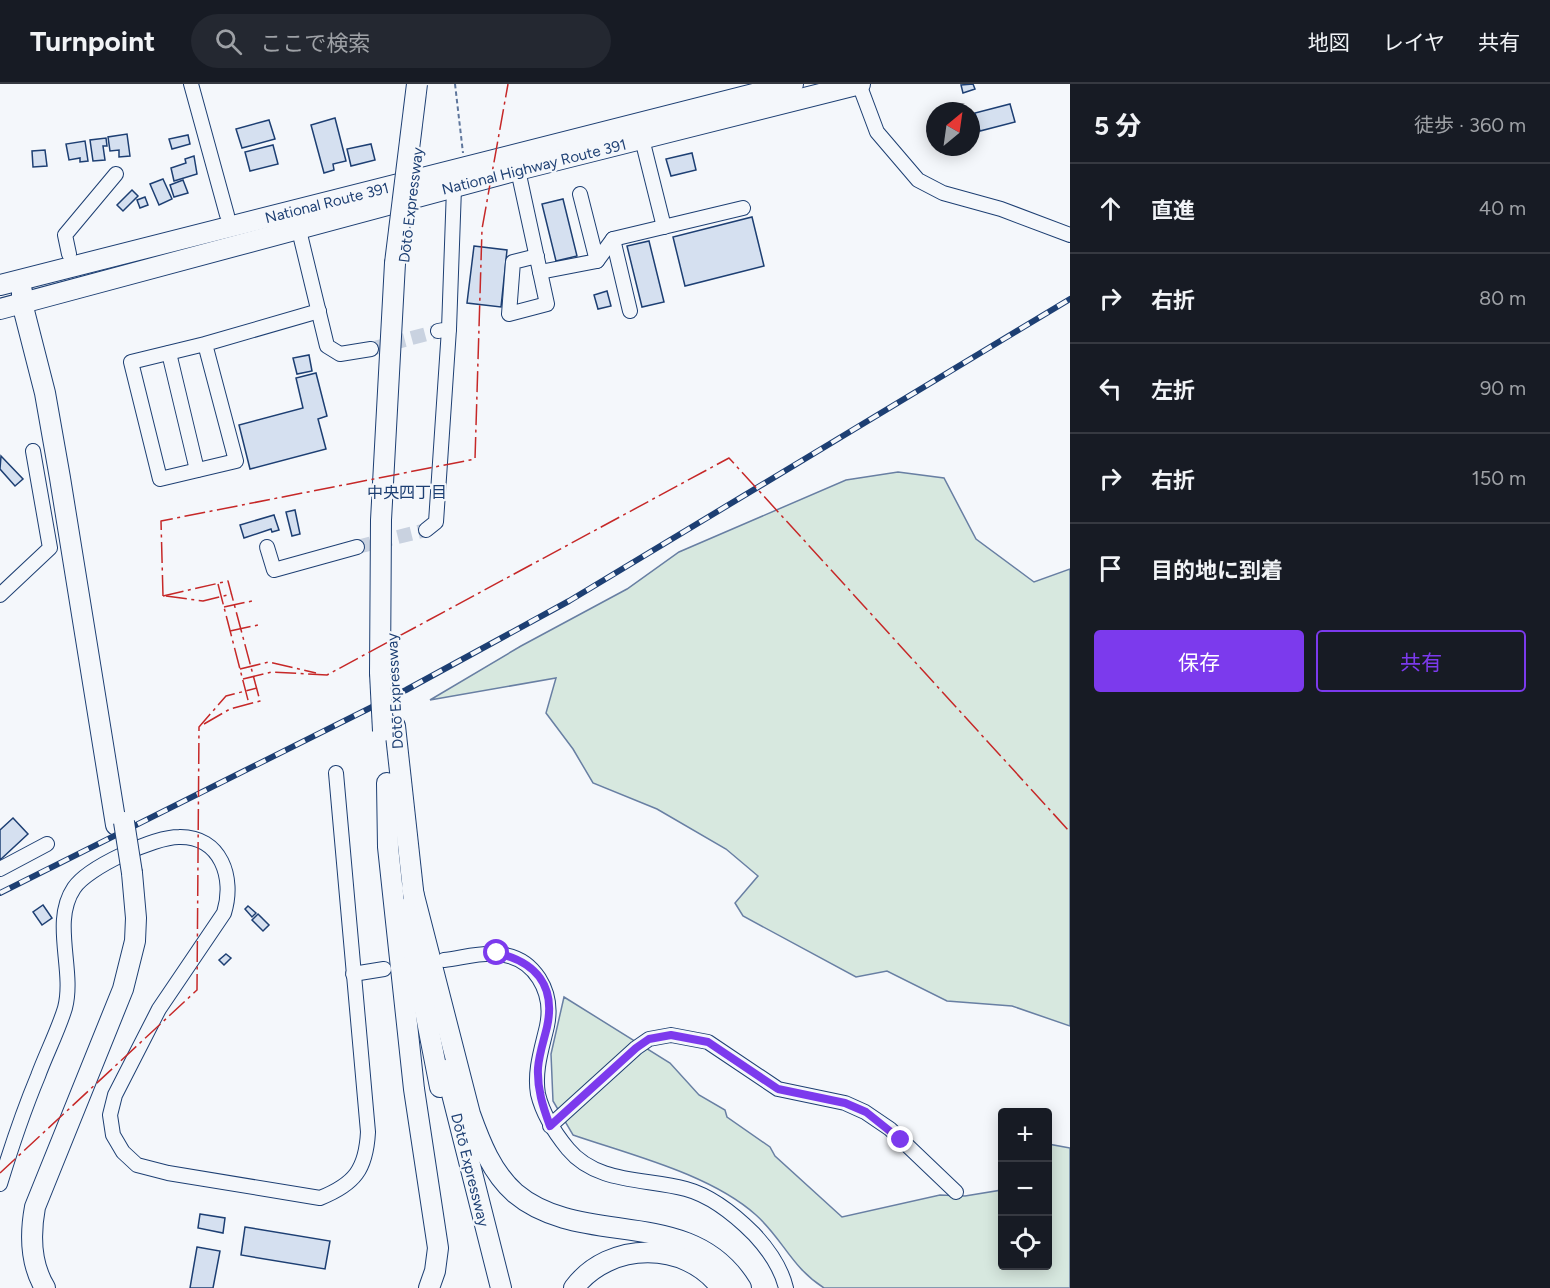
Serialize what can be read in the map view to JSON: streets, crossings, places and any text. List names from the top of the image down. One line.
{"streets":{"highway":["National Highway Route 391","National Route 391","Dōtō Expressway"]},"crossings":[["National Highway Route 391","National Route 391"]],"districts":["中央四丁目"],"north":"top right","page":{"header":"Turnpoint","search":"ここで検索","nav":["地図","レイヤ","共有"],"heading":["5 分","徒歩 · 360 m"],"list":[["直進","40 m"],["右折","80 m"],["左折","90 m"],["右折","150 m"],"目的地に到着"],"buttons":["保存","共有"],"map_buttons":["+","−"]}}
